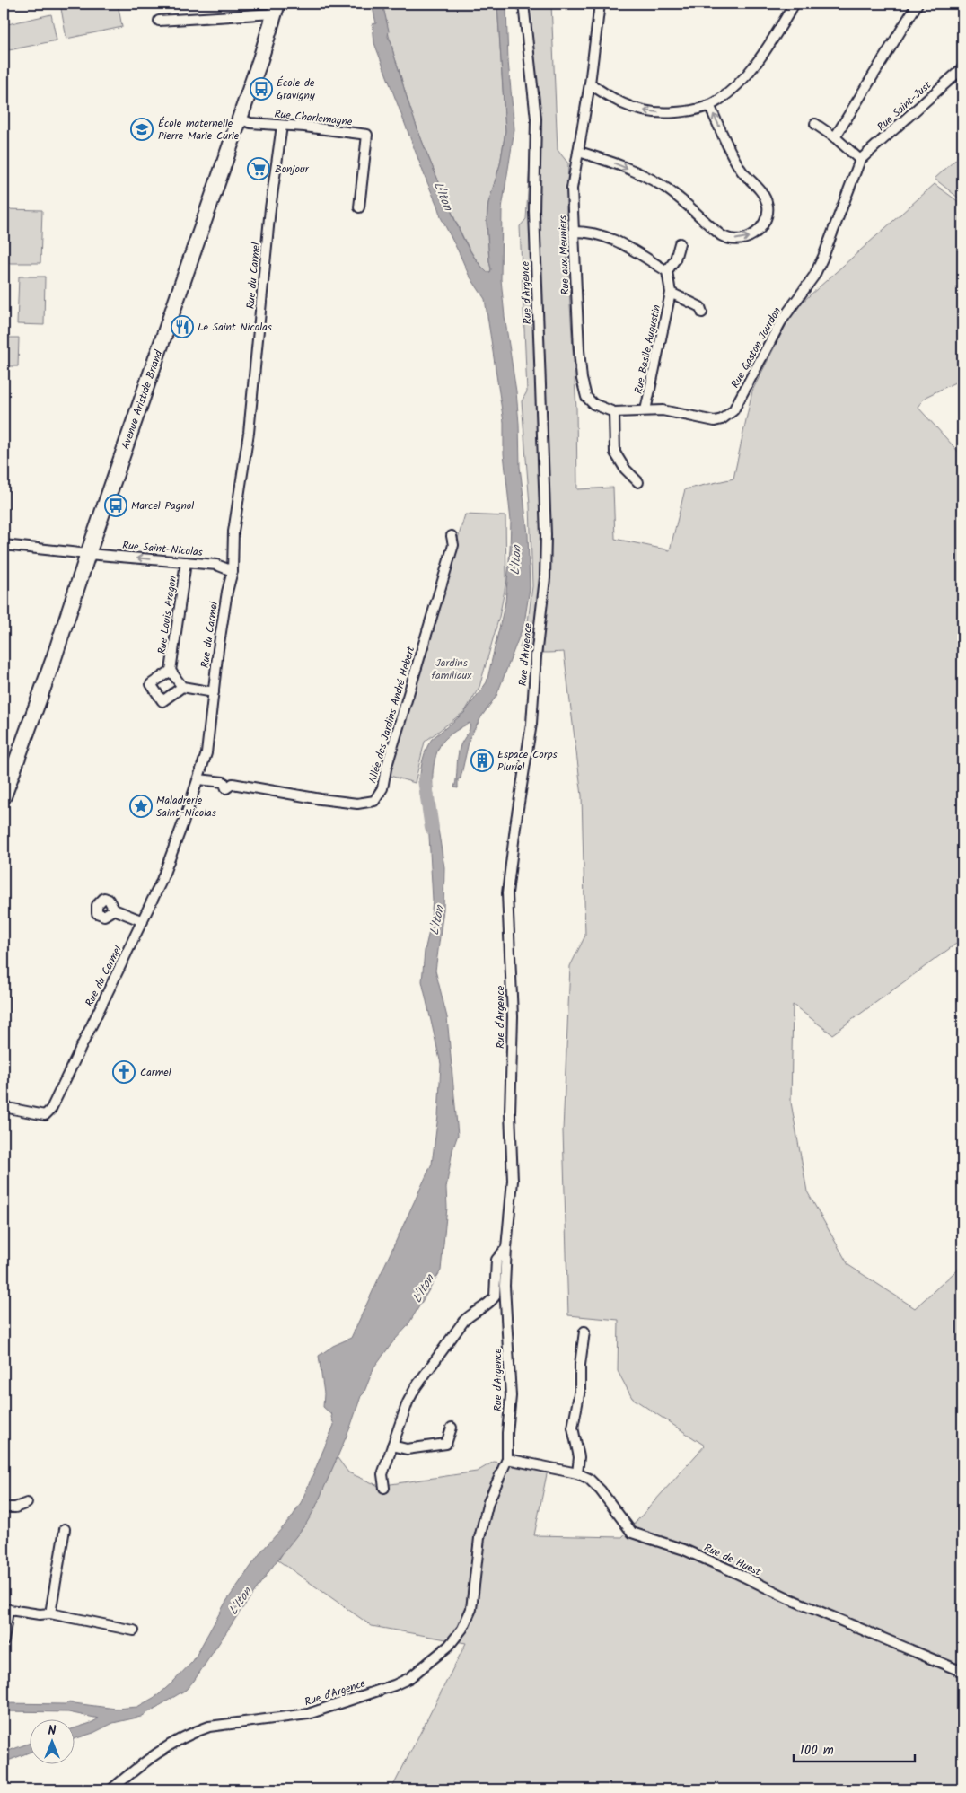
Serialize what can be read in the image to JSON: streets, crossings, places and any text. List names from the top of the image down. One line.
{"streets":{"main road":["Avenue Aristide Briand"],"street":["Rue Saint-Just","Rue Charlemagne","Rue aux Meuniers","Rue du Carmel","Rue d'Argence","Rue Gaston Jourdon","Rue Basile Augustin","Rue Saint-Nicolas","Rue Louis Aragon","Allée des Jardins André Hebert","Rue de Huest"]},"crossings":[["Rue Saint-Just","Rue Gaston Jourdon"],["Rue Charlemagne","Rue du Carmel"],["Rue Charlemagne","Avenue Aristide Briand"],["Rue aux Meuniers","Rue Gaston Jourdon"],["Rue du Carmel","Rue Saint-Nicolas"],["Rue du Carmel","Allée des Jardins André Hebert"],["Rue d'Argence","Rue de Huest"],["Rue Gaston Jourdon","Rue Basile Augustin"],["Avenue Aristide Briand","Rue Saint-Nicolas"],["Rue Saint-Nicolas","Rue Louis Aragon"]],"one_way":["Rue Saint-Nicolas"],"water":["L'Iton"],"parks":["Jardins familiaux"],"places":{"bus stop":["École de Gravigny","Marcel Pagnol"],"school or university":["École maternelle Pierre Marie Curie"],"supermarket":["Bonjour"],"restaurant":["Le Saint Nicolas"],"building":["Espace Corps Pluriel"],"place":["Maladrerie Saint-Nicolas"],"church":["Carmel"]},"scale_bar":"100 m","north":"top"}
